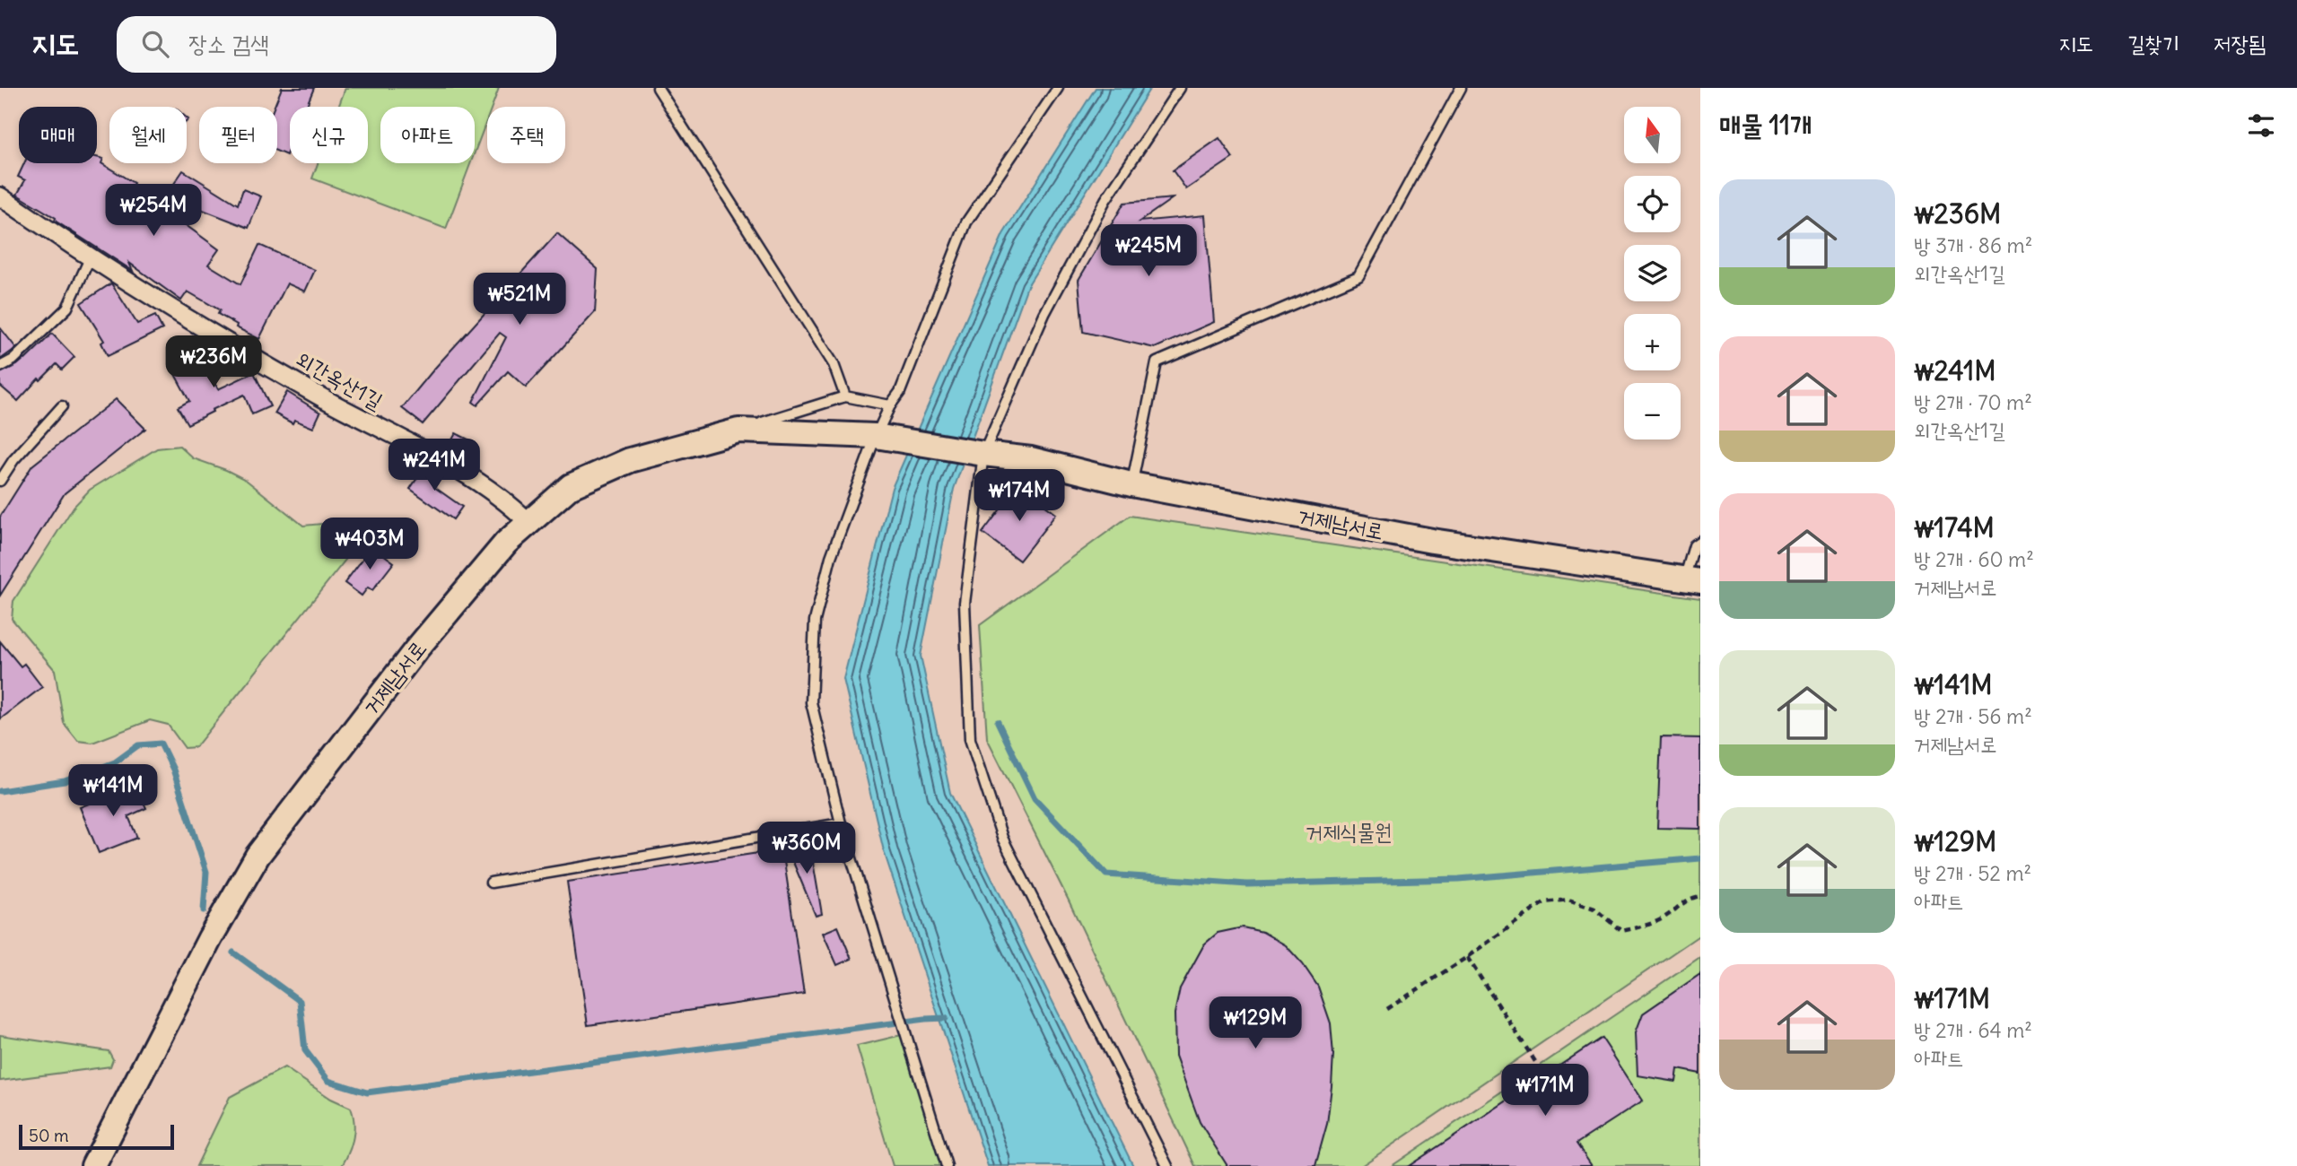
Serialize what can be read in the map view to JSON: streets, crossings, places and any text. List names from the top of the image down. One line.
{"streets":{"main road":["거제남서로"],"street":["외간옥산1길"]},"crossings":[["외간옥산1길","거제남서로"]],"parks":["거제식물원"],"scale_bar":"50 m","north":"top","page":{"header":"지도","search":"장소 검색","nav":["지도","길찾기","저장됨"],"heading":"매물 11개","map_buttons":["+","−"],"chip":["매매","월세","필터","신규","아파트","주택"],"list":[{"name":"₩236M","note":"방 3개 · 86 m² · 외간옥산1길"},{"name":"₩241M","note":"방 2개 · 70 m² · 외간옥산1길"},{"name":"₩174M","note":"방 2개 · 60 m² · 거제남서로"},{"name":"₩141M","note":"방 2개 · 56 m² · 거제남서로"},{"name":"₩129M","note":"방 2개 · 52 m² · 아파트"},{"name":"₩171M","note":"방 2개 · 64 m² · 아파트"}],"price":["₩254M","₩245M","₩521M","₩236M","₩241M","₩174M","₩403M","₩141M","₩360M","₩129M","₩171M"],"scale":"50 m"}}
